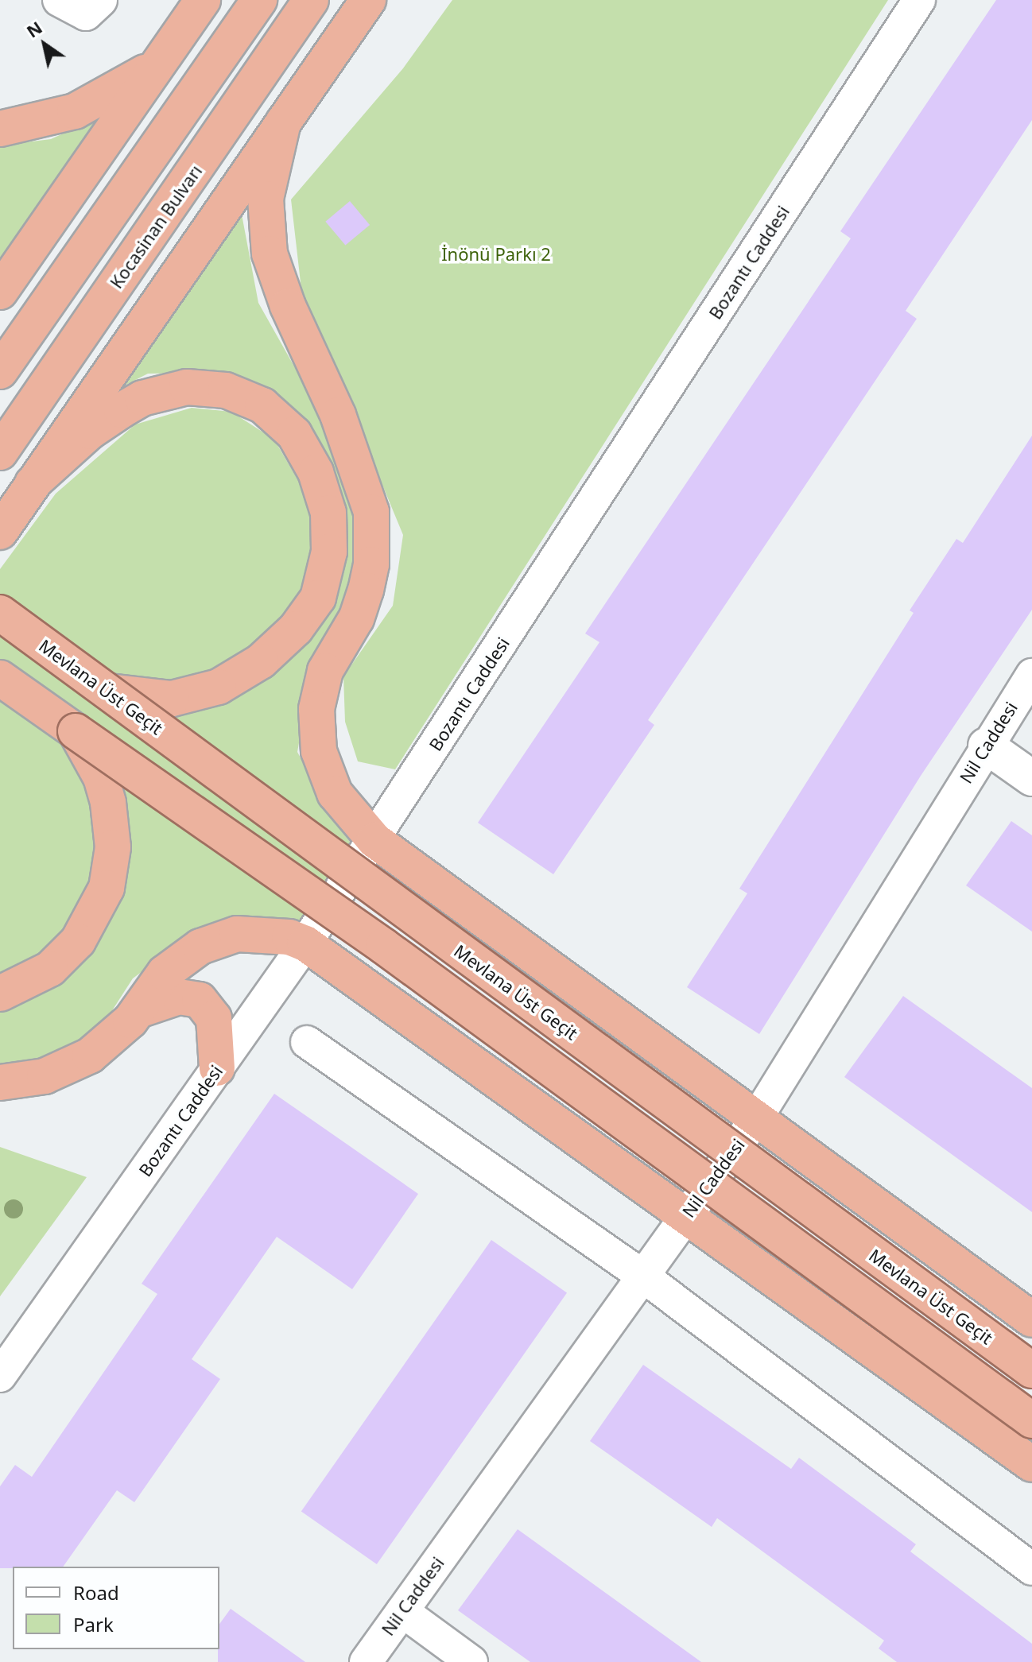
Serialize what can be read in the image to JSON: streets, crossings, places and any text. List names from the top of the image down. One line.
{"streets":{"highway":["Kocasinan Bulvarı","Mevlana Üst Geçit"],"street":["Bozantı Caddesi","Nil Caddesi"]},"parks":["İnönü Parkı 2"],"legend":["Road","Park"],"north":"top left"}
